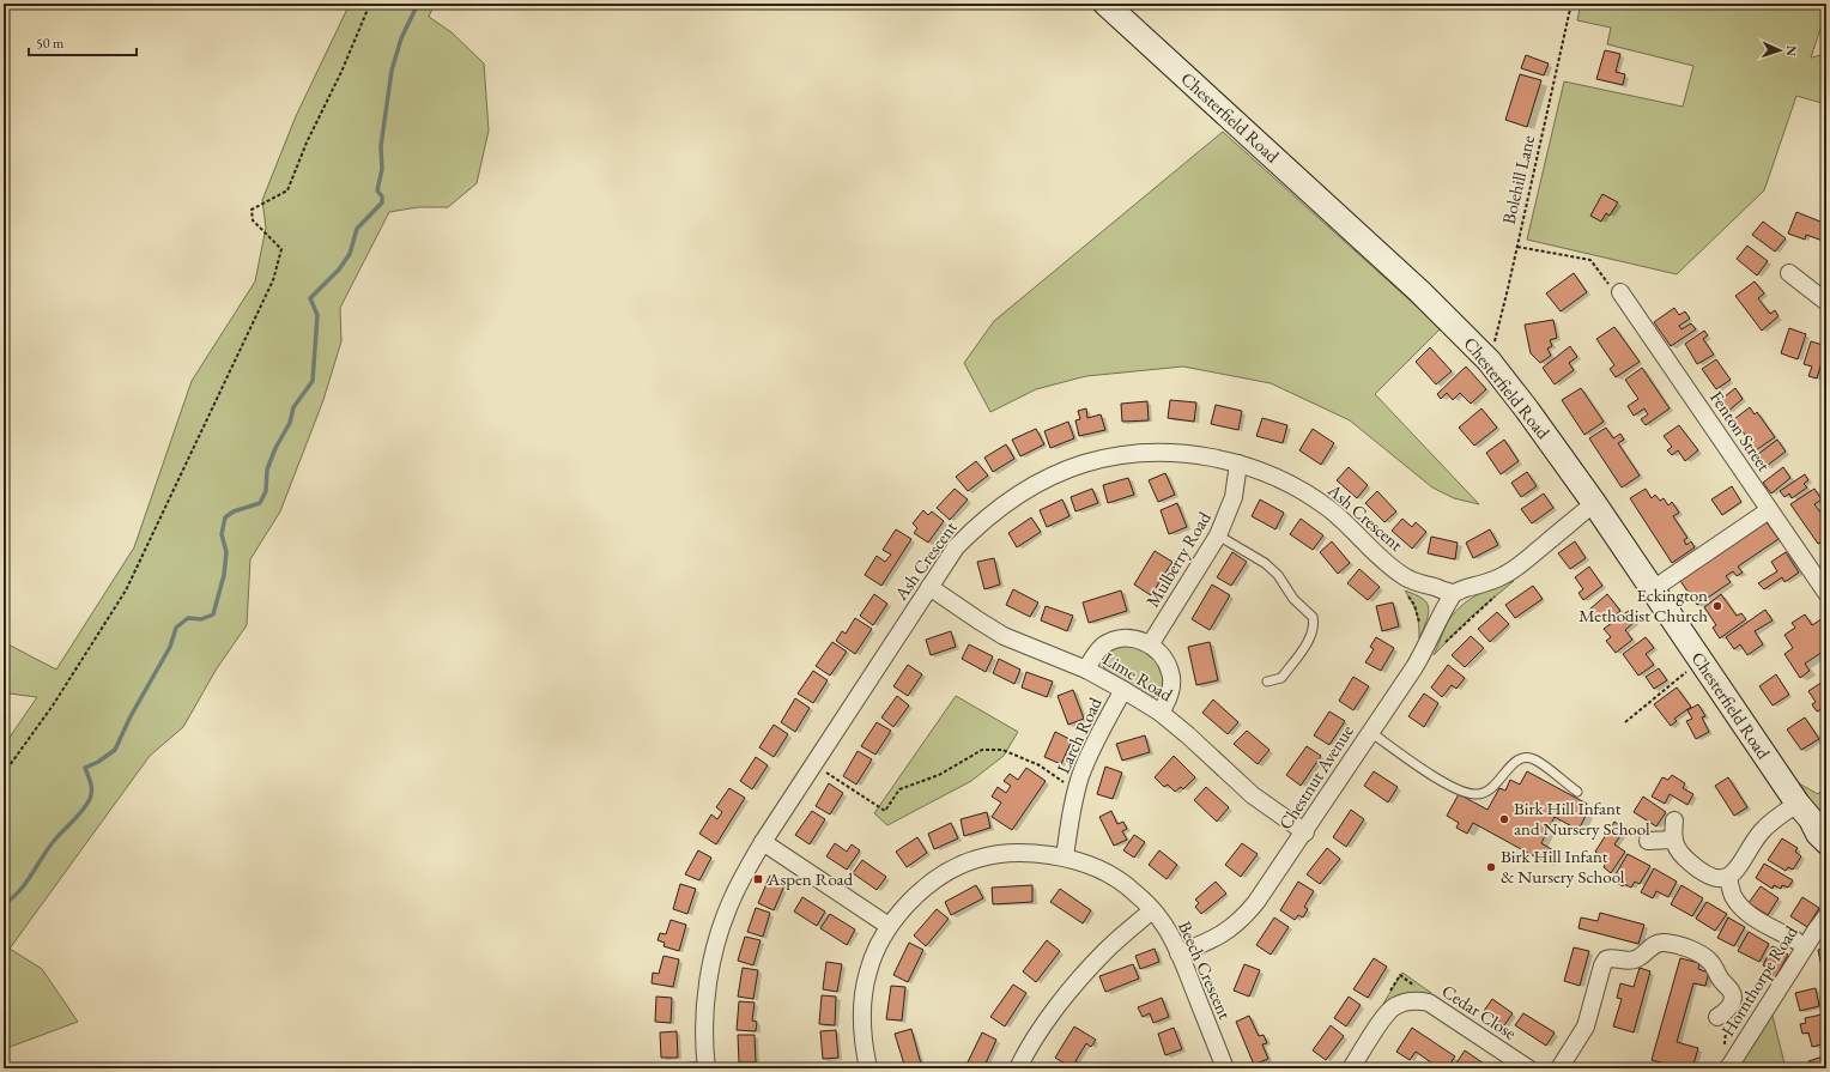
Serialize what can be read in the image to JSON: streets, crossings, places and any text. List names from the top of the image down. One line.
{"streets":{"main road":["Chesterfield Road"],"street":["Fenton Street","Ash Crescent","Mulberry Road","Lime Road","Larch Road","Chestnut Avenue","Beech Crescent","Hornthorpe Road","Cedar Close"],"path":["Bolehill Lane"]},"crossings":[["Chesterfield Road","Bolehill Lane"],["Ash Crescent","Mulberry Road"],["Ash Crescent","Lime Road"],["Ash Crescent","Chestnut Avenue"],["Lime Road","Larch Road"],["Lime Road","Chestnut Avenue"],["Larch Road","Beech Crescent"],["Chestnut Avenue","Beech Crescent"]],"places":{"other":["Eckington Methodist Church","Birk Hill Infant and Nursery School","Birk Hill Infant & Nursery School"],"transit":["Aspen Road"]},"scale_bar":"50 m","north":"right"}
